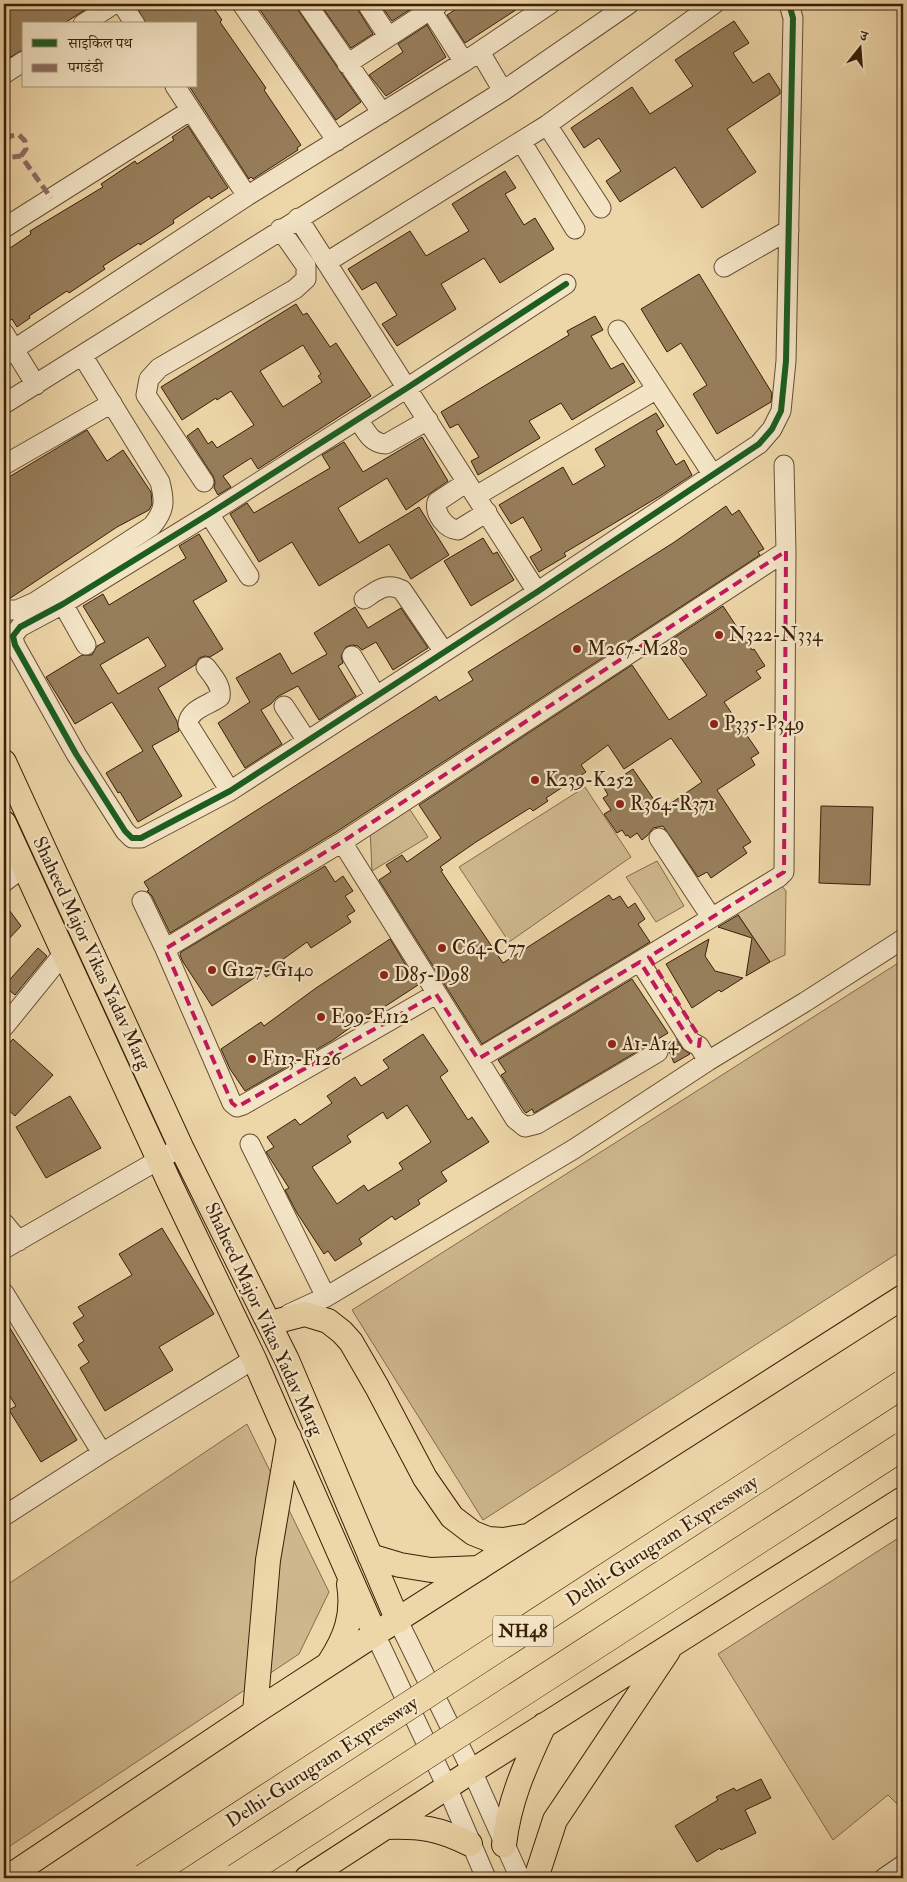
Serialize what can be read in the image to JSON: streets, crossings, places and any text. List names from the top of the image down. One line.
{"streets":{"highway":["Delhi-Gurugram Expressway","NH48"],"main road":["Shaheed Major Vikas Yadav Marg"]},"places":["N322-N334","M267-M280","P335-P349","K239-K252","R364-R371","C64-C77","G127-G140","D85-D98","E99-E112","A1-A14","F113-F126"],"legend":["साइकिल पथ","पगडंडी"],"north":"top"}
